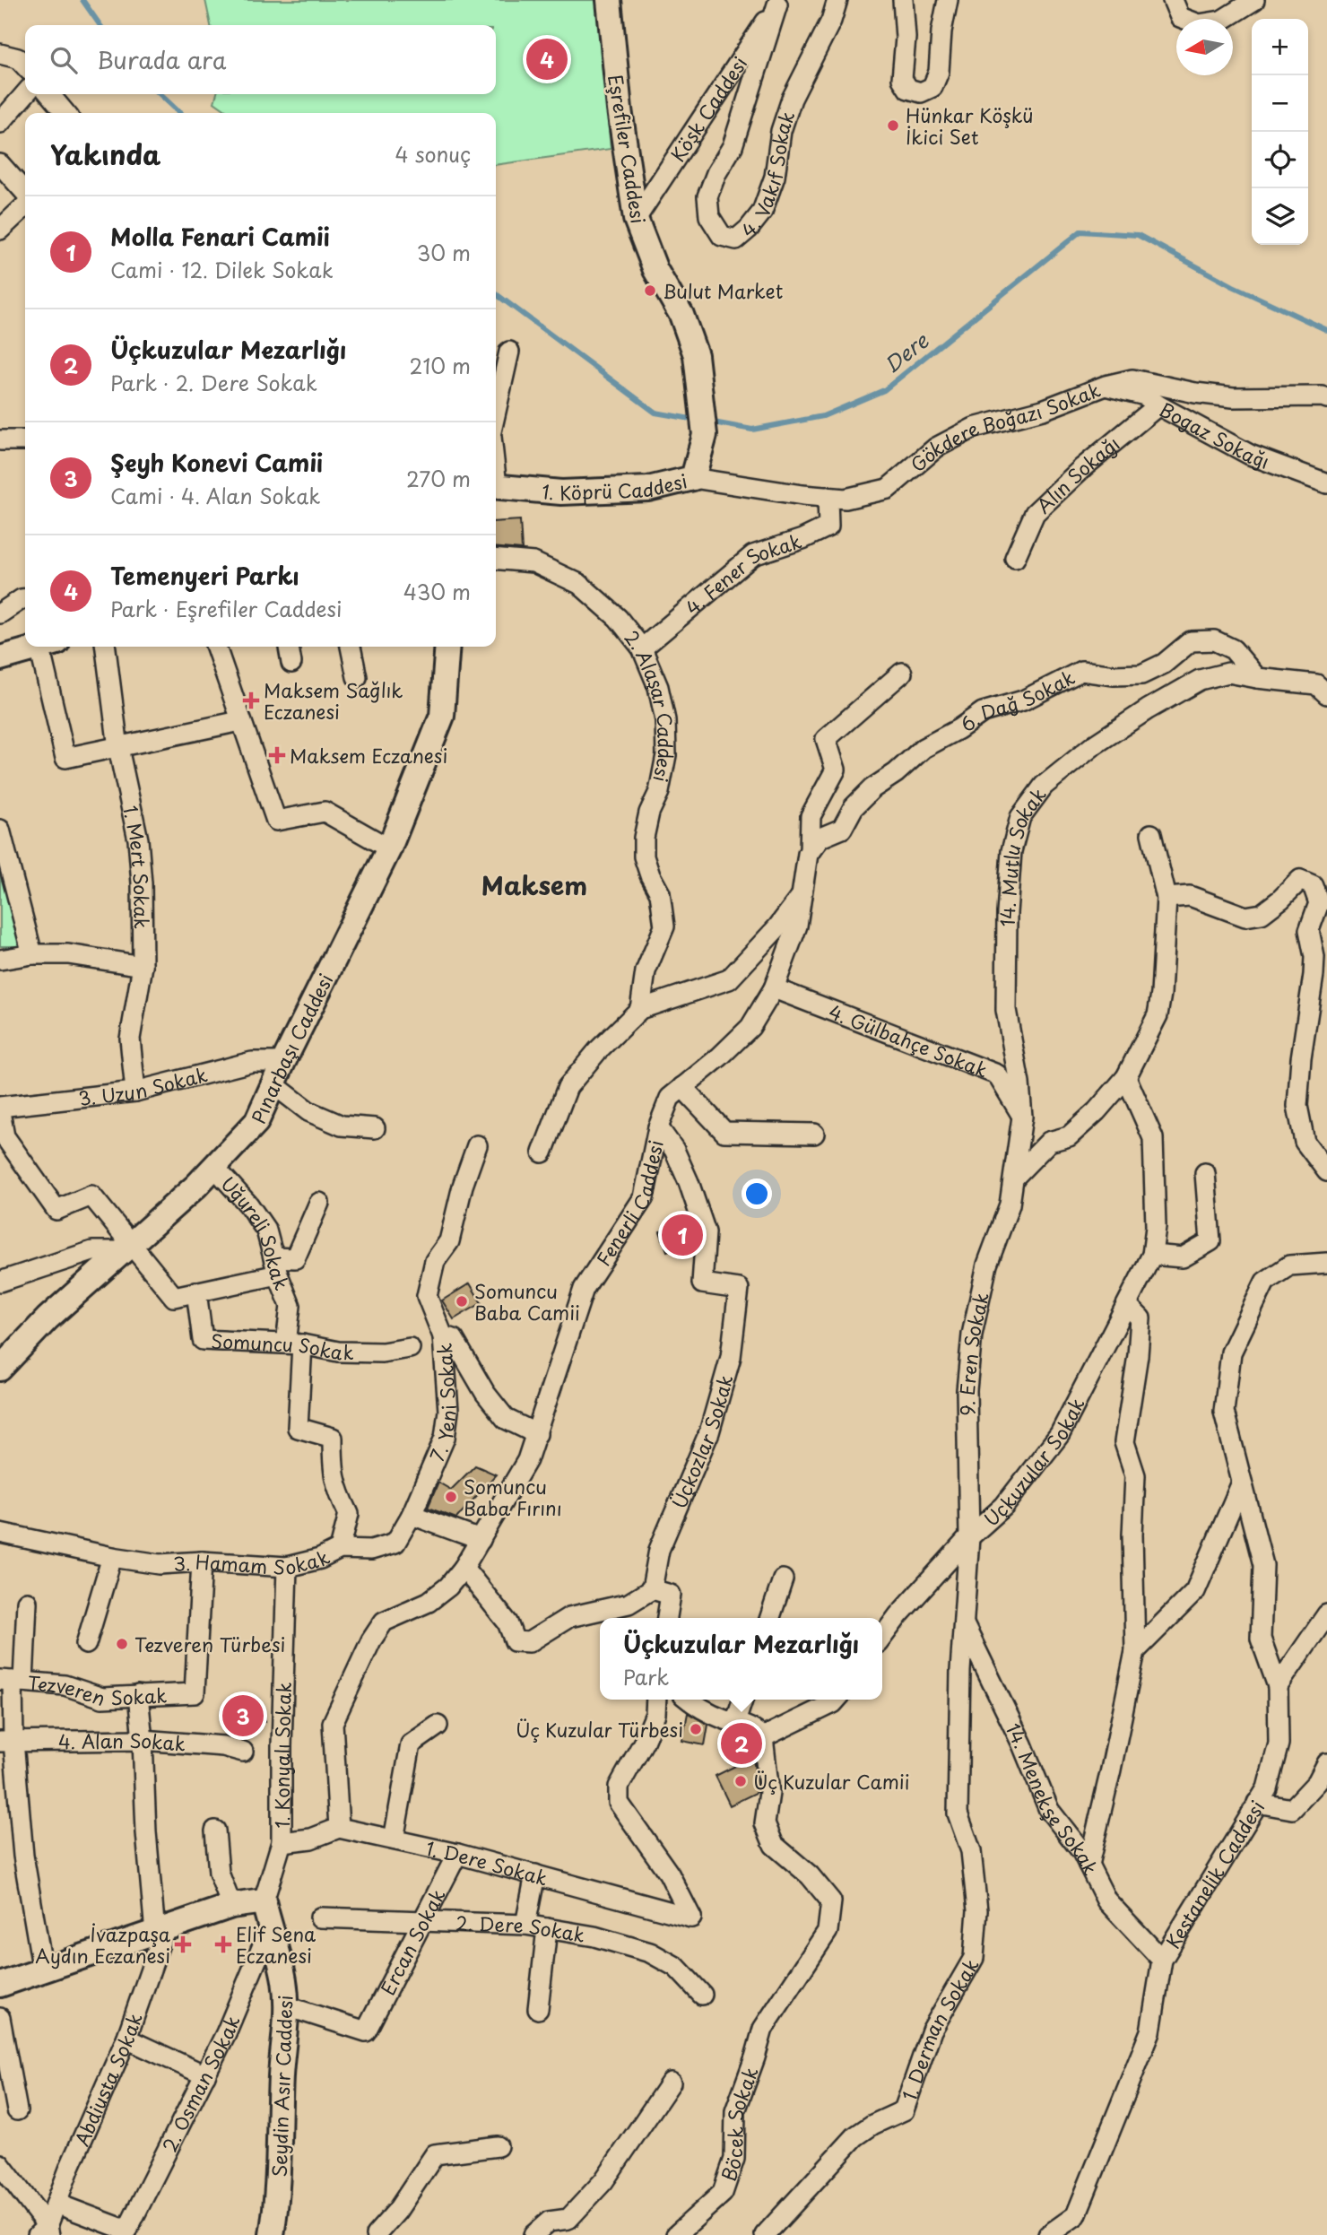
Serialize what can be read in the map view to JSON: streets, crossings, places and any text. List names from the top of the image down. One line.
{"streets":{"main road":["Eşrefiler Caddesi","1. Köprü Caddesi","Pınarbaşı Caddesi","Seydin Asır Caddesi"],"street":["Köşk Caddesi","4. Vakıf Sokak","Gökdere Boğazı Sokak","Bogaz Sokağı","Alın Sokağı","4. Fener Sokak","6. Dağ Sokak","2. Alaşar Caddesi","14. Mutlu Sokak","1. Mert Sokak","4. Gülbahçe Sokak","3. Uzun Sokak","Fenerli Caddesi","Uğureli Sokak","Somuncu Sokak","9. Eren Sokak","7. Yeni Sokak","Üçkozlar Sokak","Üçkuzular Sokak","3. Hamam Sokak","Tezveren Sokak","4. Alan Sokak","1. Konyalı Sokak","14. Menekşe Sokak","1. Dere Sokak","Kestanelik Caddesi","2. Dere Sokak","Ercan Sokak","1. Derman Sokak","Abdiusta Sokak","2. Osman Sokak","Böcek Sokak"]},"crossings":[["Köşk Caddesi","Eşrefiler Caddesi"],["Köşk Caddesi","4. Vakıf Sokak"],["Eşrefiler Caddesi","1. Köprü Caddesi"],["Gökdere Boğazı Sokak","Bogaz Sokağı"],["Gökdere Boğazı Sokak","1. Köprü Caddesi"],["Gökdere Boğazı Sokak","4. Fener Sokak"],["Bogaz Sokağı","Alın Sokağı"],["4. Fener Sokak","2. Alaşar Caddesi"],["6. Dağ Sokak","14. Mutlu Sokak"],["14. Mutlu Sokak","4. Gülbahçe Sokak"],["14. Mutlu Sokak","9. Eren Sokak"],["1. Mert Sokak","3. Uzun Sokak"],["4. Gülbahçe Sokak","Fenerli Caddesi"],["Pınarbaşı Caddesi","3. Uzun Sokak"],["Pınarbaşı Caddesi","Uğureli Sokak"],["Fenerli Caddesi","Üçkozlar Sokak"],["Fenerli Caddesi","1. Dere Sokak"],["Uğureli Sokak","Somuncu Sokak"],["Uğureli Sokak","3. Hamam Sokak"],["9. Eren Sokak","Üçkuzular Sokak"],["9. Eren Sokak","1. Derman Sokak"],["7. Yeni Sokak","3. Hamam Sokak"],["Üçkuzular Sokak","1. Derman Sokak"],["3. Hamam Sokak","Tezveren Sokak"],["3. Hamam Sokak","1. Konyalı Sokak"],["1. Konyalı Sokak","Seydin Asır Caddesi"],["14. Menekşe Sokak","Kestanelik Caddesi"],["14. Menekşe Sokak","1. Derman Sokak"],["1. Dere Sokak","Ercan Sokak"],["2. Dere Sokak","Ercan Sokak"],["Ercan Sokak","Seydin Asır Caddesi"],["2. Osman Sokak","Seydin Asır Caddesi"]],"districts":["Maksem"],"water":["Dere"],"places":{"other":["Hünkar Köşkü İkici Set","Bulut Market","Somuncu Baba Camii","Somuncu Baba Fırını","Tezveren Türbesi","Üç Kuzular Türbesi","Üç Kuzular Camii"],"health":["Maksem Sağlık Eczanesi","Maksem Eczanesi","İvazpaşa Aydın Eczanesi","Elif Sena Eczanesi"]},"north":"left","page":{"map_buttons":["+","−"],"search":"Burada ara","pins":["4","1","3","2"],"heading":["Yakında","4 sonuç"],"list":[{"mark":"1","name":"Molla Fenari Camii","note":"Cami · 12. Dilek Sokak","value":"30 m"},{"mark":"2","name":"Üçkuzular Mezarlığı","note":"Park · 2. Dere Sokak","value":"210 m"},{"mark":"3","name":"Şeyh Konevi Camii","note":"Cami · 4. Alan Sokak","value":"270 m"},{"mark":"4","name":"Temenyeri Parkı","note":"Park · Eşrefiler Caddesi","value":"430 m"}],"popup":["Üçkuzular Mezarlığı","Park"]}}
